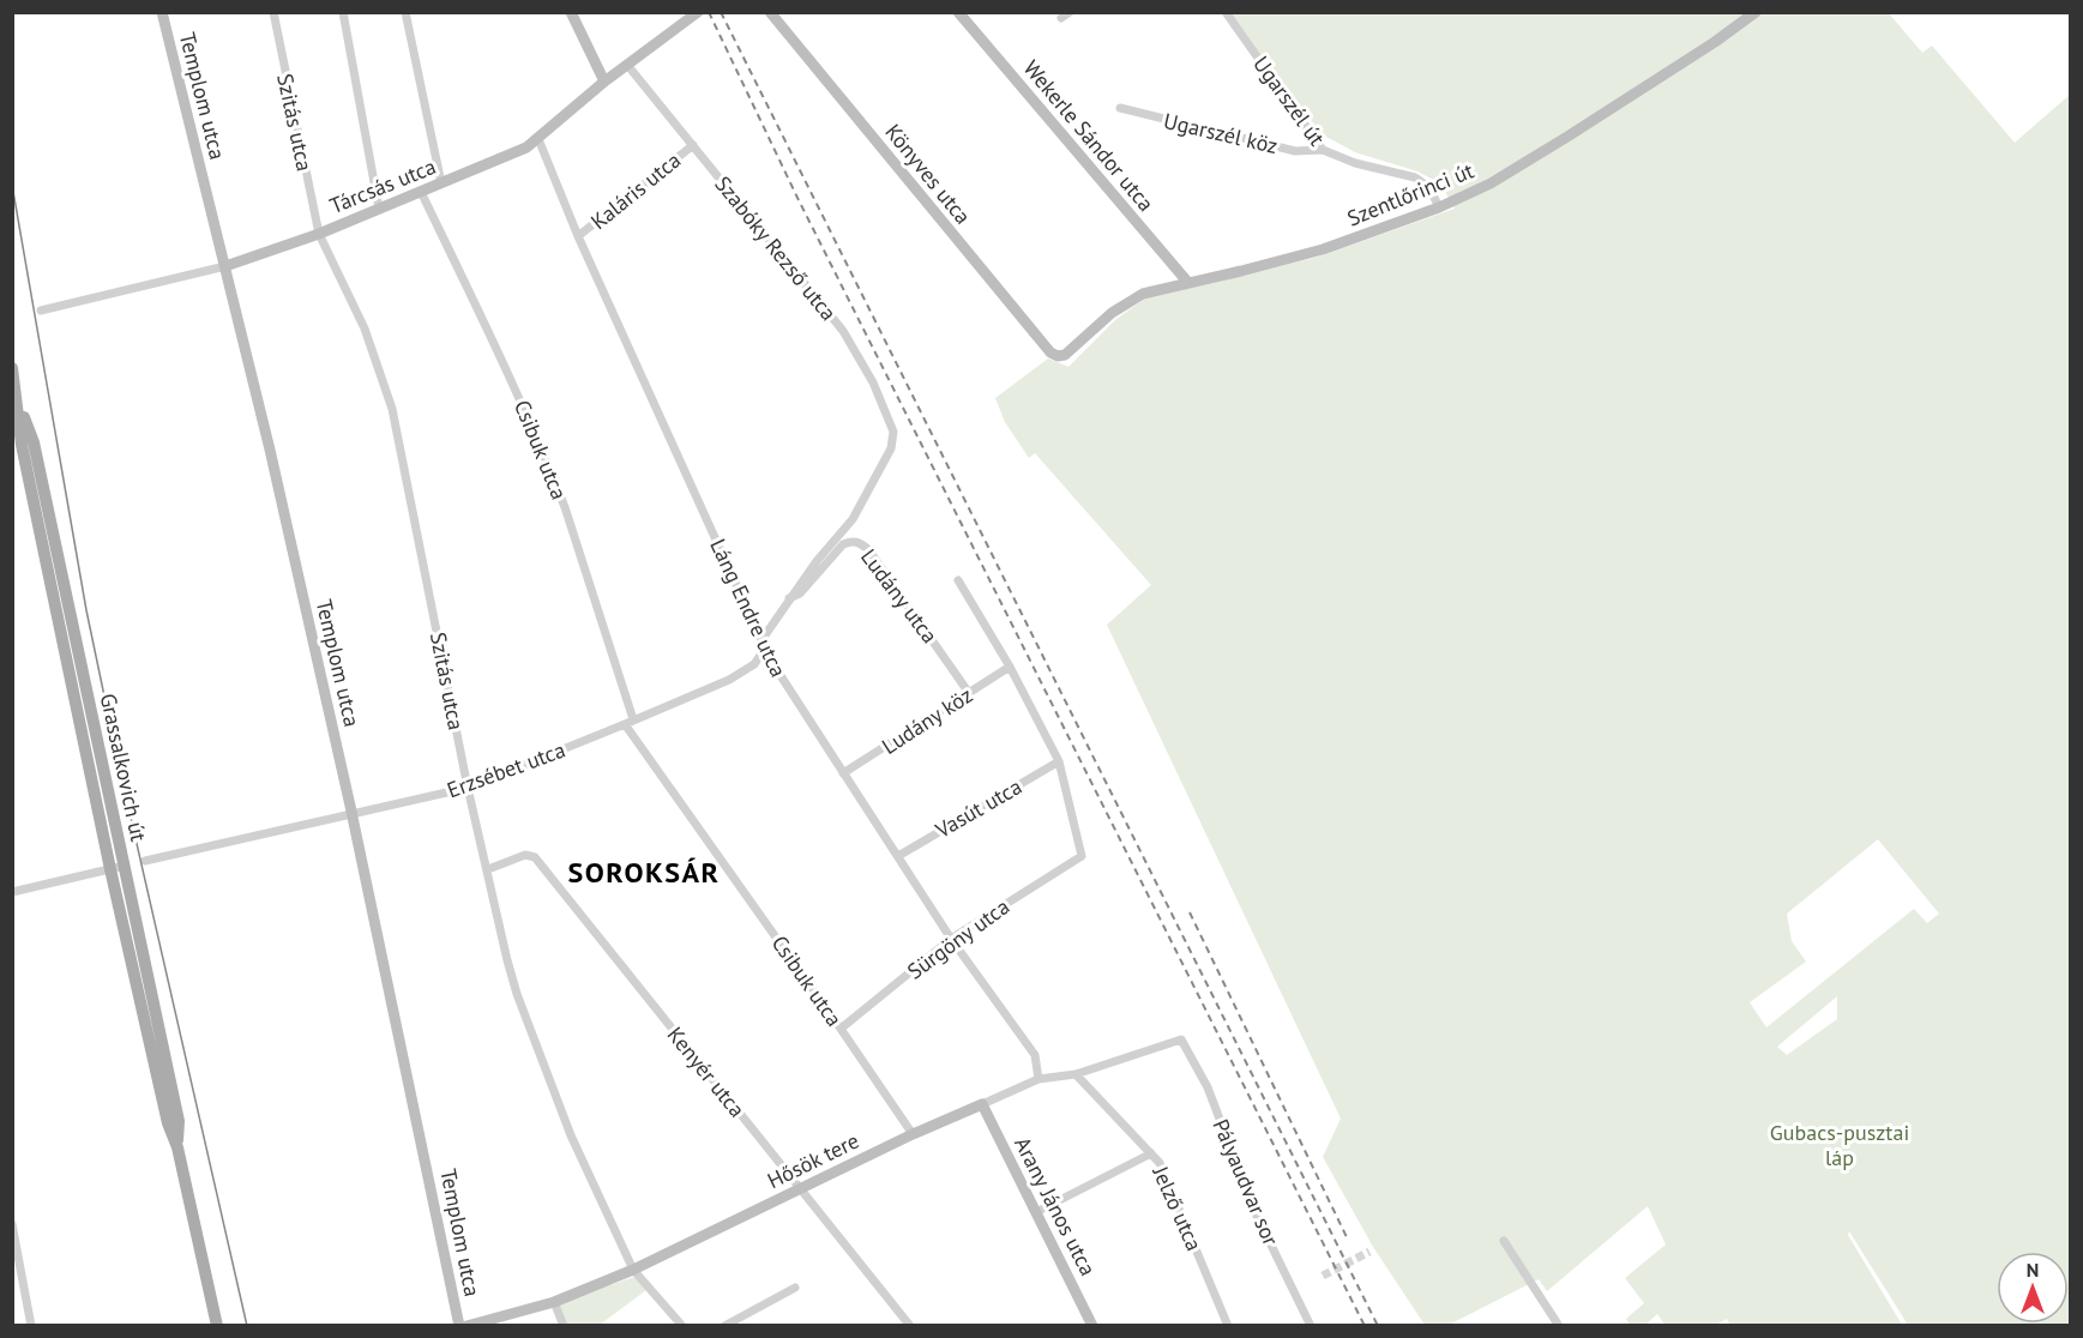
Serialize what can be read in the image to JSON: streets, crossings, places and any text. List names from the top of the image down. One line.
{"streets":{"main road":["Templom utca","Wekerle Sándor utca","Könyves utca","Tárcsás utca","Szentlőrinci út","Grassalkovich út","Hősök tere","Arany János utca"],"street":["Ugarszél út","Szitás utca","Ugarszél köz","Kaláris utca","Szabóky Rezső utca","Csibuk utca","Ludány utca","Láng Endre utca","Ludány köz","Erzsébet utca","Vasút utca","Sürgöny utca","Kenyér utca","Pályaudvar sor","Jelző utca"]},"crossings":[["Templom utca","Tárcsás utca"],["Templom utca","Erzsébet utca"],["Ugarszél út","Ugarszél köz"],["Ugarszél út","Szentlőrinci út"],["Szitás utca","Tárcsás utca"],["Szitás utca","Erzsébet utca"],["Szitás utca","Kenyér utca"],["Szitás utca","Hősök tere"],["Wekerle Sándor utca","Szentlőrinci út"],["Könyves utca","Szentlőrinci út"],["Tárcsás utca","Szabóky Rezső utca"],["Tárcsás utca","Csibuk utca"],["Tárcsás utca","Láng Endre utca"],["Kaláris utca","Szabóky Rezső utca"],["Kaláris utca","Láng Endre utca"],["Szabóky Rezső utca","Ludány utca"],["Csibuk utca","Erzsébet utca"],["Csibuk utca","Sürgöny utca"],["Csibuk utca","Hősök tere"],["Ludány utca","Ludány köz"],["Láng Endre utca","Ludány köz"],["Láng Endre utca","Erzsébet utca"],["Láng Endre utca","Vasút utca"],["Láng Endre utca","Sürgöny utca"],["Láng Endre utca","Hősök tere"],["Vasút utca","Sürgöny utca"],["Kenyér utca","Hősök tere"],["Hősök tere","Pályaudvar sor"],["Hősök tere","Arany János utca"],["Hősök tere","Jelző utca"]],"districts":["SOROKSÁR"],"parks":["Gubacs-pusztai láp"],"north":"top"}
